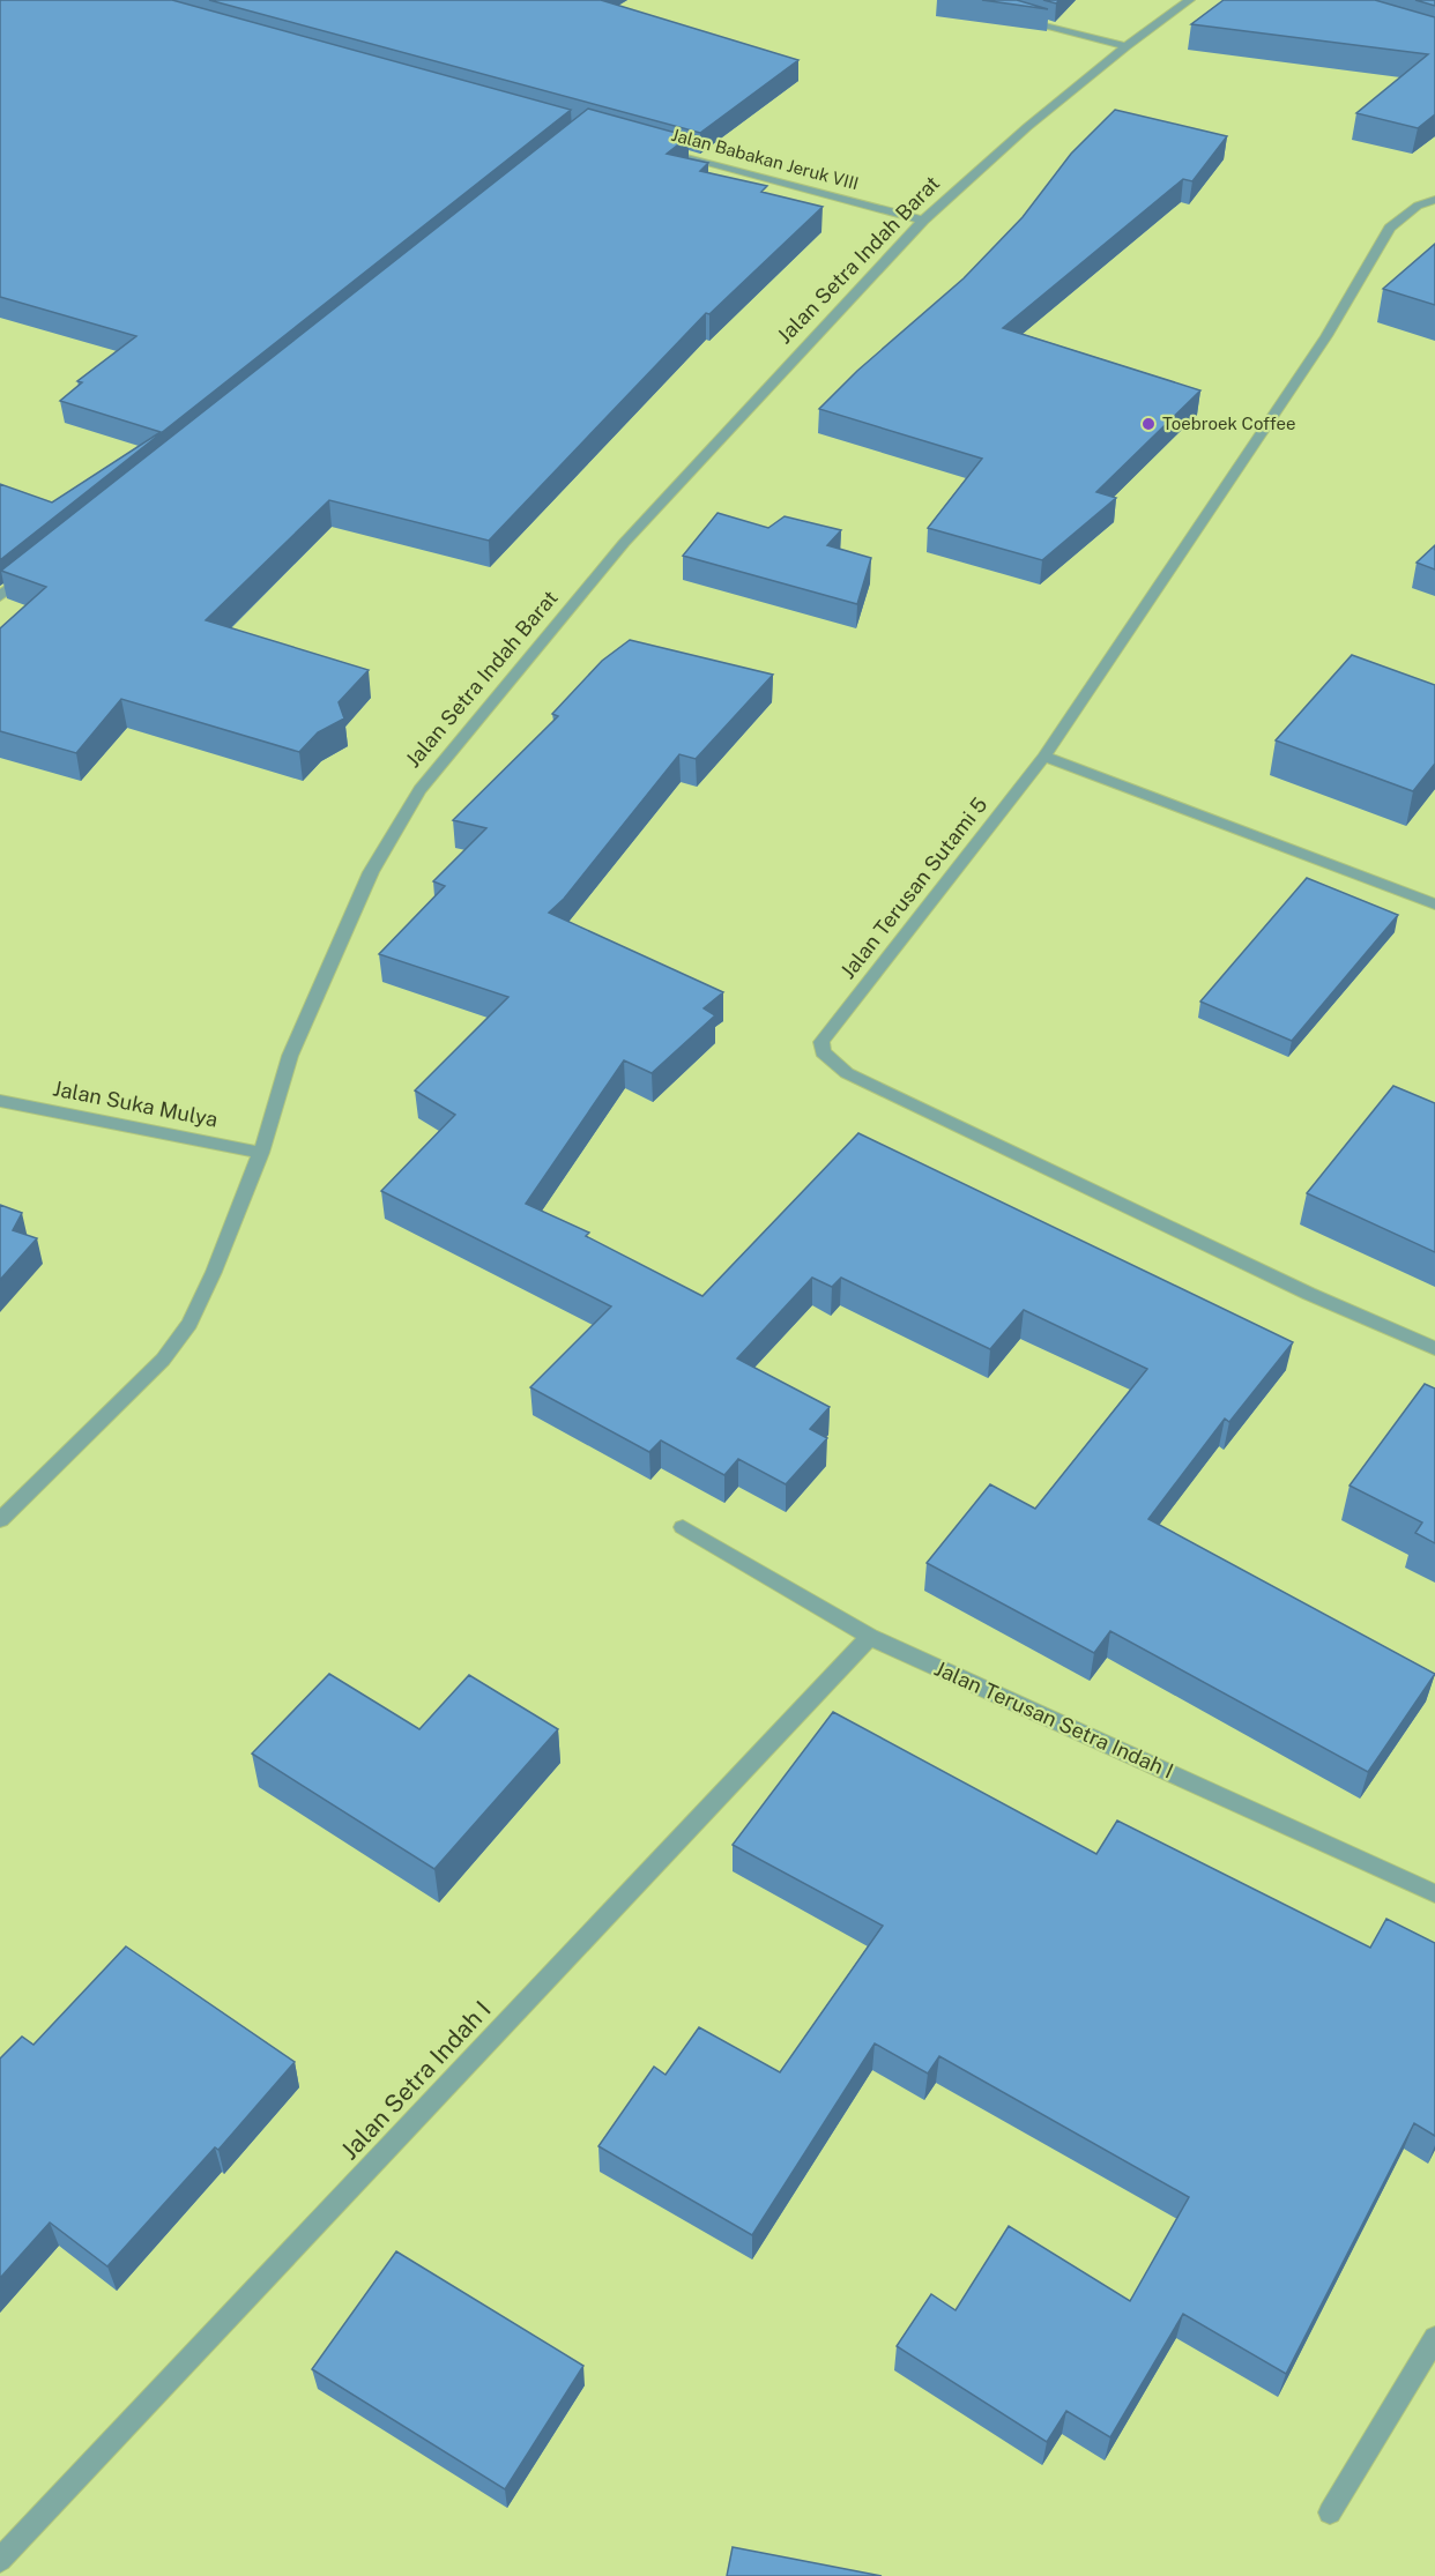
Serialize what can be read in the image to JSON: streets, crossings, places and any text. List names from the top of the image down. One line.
{"streets":{"street":["Jalan Babakan Jeruk VIII","Jalan Setra Indah Barat","Jalan Terusan Sutami 5","Jalan Suka Mulya","Jalan Terusan Setra Indah I","Jalan Setra Indah I"]},"crossings":[["Jalan Babakan Jeruk VIII","Jalan Setra Indah Barat"],["Jalan Setra Indah Barat","Jalan Suka Mulya"],["Jalan Terusan Setra Indah I","Jalan Setra Indah I"]],"places":["Toebroek Coffee"]}
